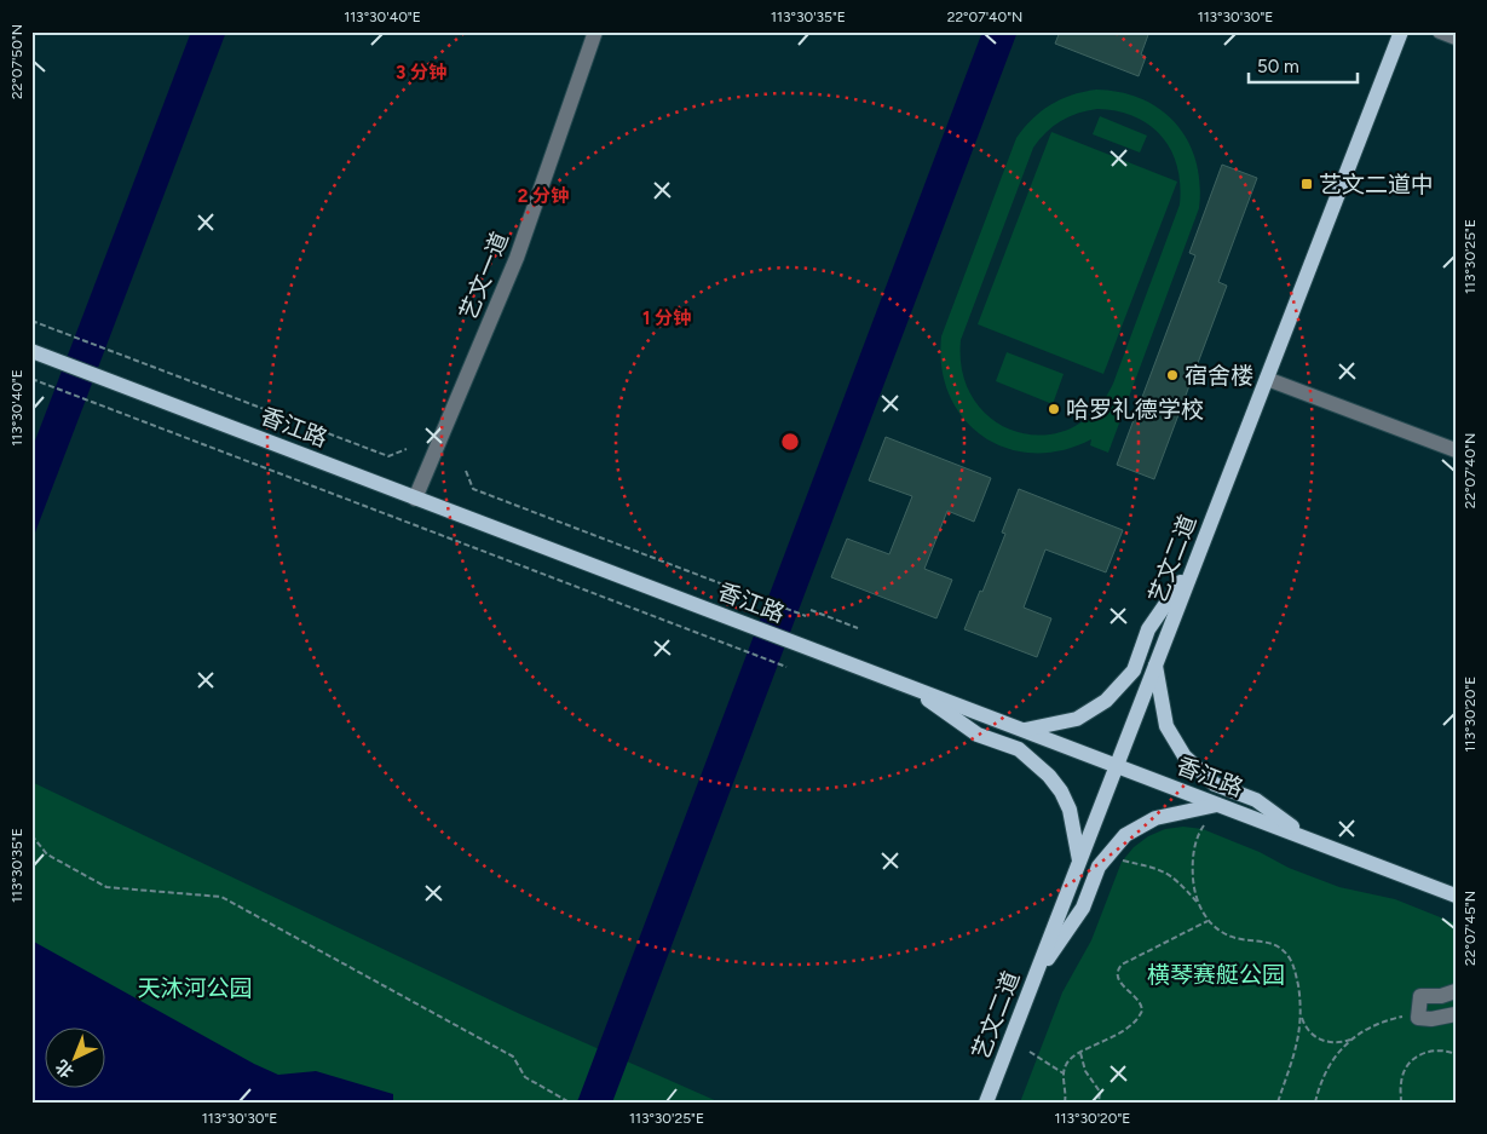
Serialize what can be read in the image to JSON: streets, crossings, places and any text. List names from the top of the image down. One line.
{"streets":{"main road":["香江路","艺文二道"],"street":["艺文一道"]},"crossings":[["艺文一道","香江路"],["香江路","艺文二道"]],"parks":["横琴赛艇公园","天沐河公园"],"places":{"transit":["艺文二道中"],"other":["宿舍楼","哈罗礼德学校"]},"scale_bar":"50 m","north":"bottom left","coordinates":["113°30'40\"E","113°30'35\"E","22°07'40\"N","113°30'30\"E","22°07'50\"N","113°30'25\"E","113°30'20\"E","22°07'45\"N"],"rings":["3 分钟","2 分钟","1 分钟"]}
